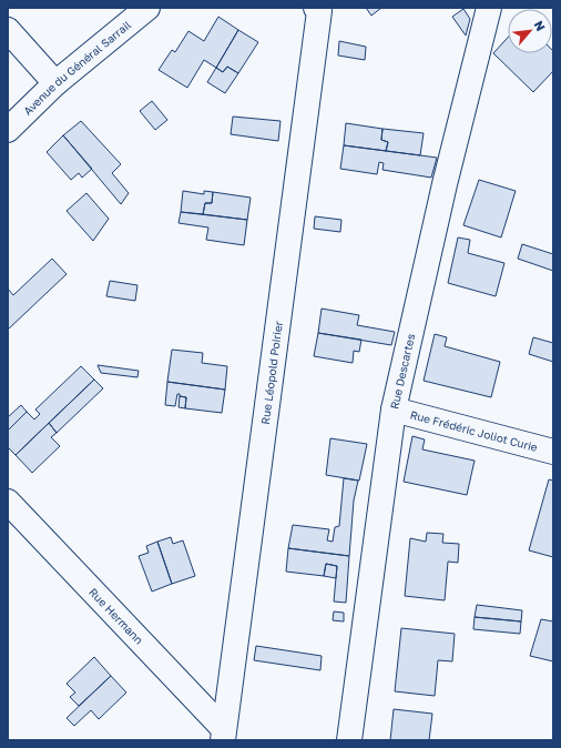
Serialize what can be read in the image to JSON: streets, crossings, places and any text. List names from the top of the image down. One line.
{"streets":{"street":["Avenue du Général Sarrail","Rue Descartes","Rue Léopold Poirier","Rue Frédéric Joliot Curie","Rue Hermann"]},"crossings":[["Rue Descartes","Rue Frédéric Joliot Curie"],["Rue Léopold Poirier","Rue Hermann"]],"north":"top right"}
